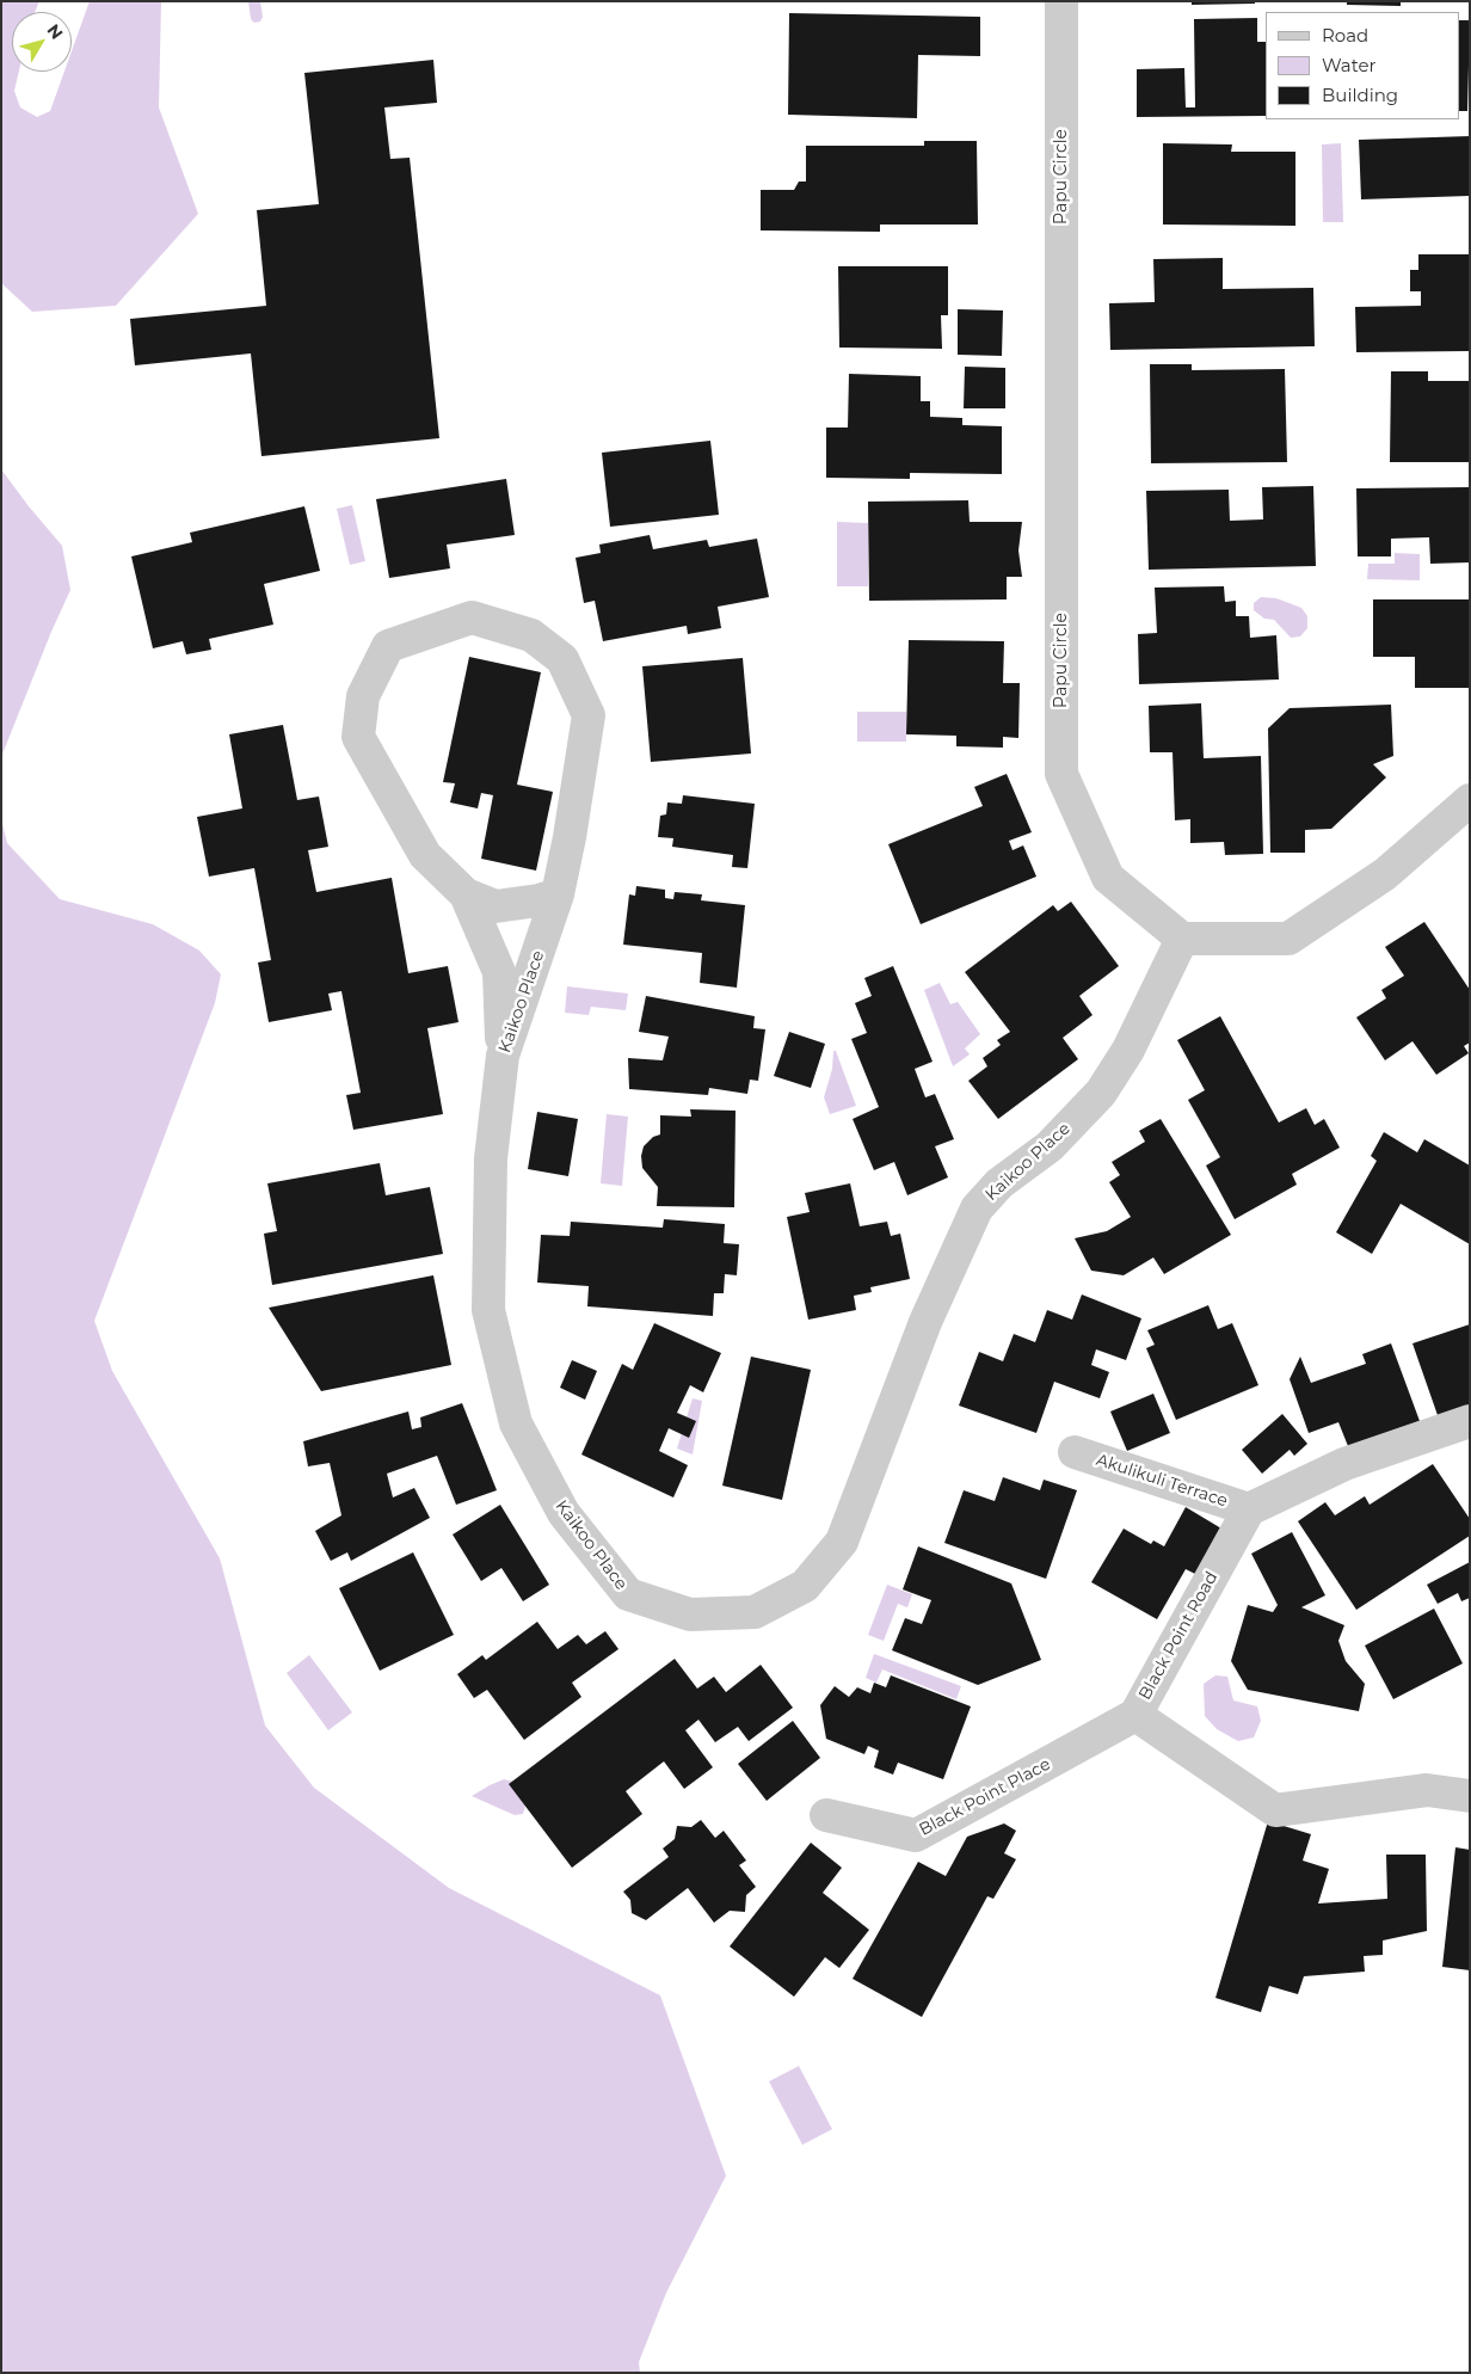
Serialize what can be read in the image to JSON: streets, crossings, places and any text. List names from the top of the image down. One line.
{"streets":{"street":["Papu Circle","Kaikoo Place","Akulikuli Terrace","Black Point Road","Black Point Place"]},"crossings":[["Papu Circle","Kaikoo Place"],["Akulikuli Terrace","Black Point Road"],["Black Point Road","Black Point Place"]],"legend":["Road","Water","Building"],"north":"top right"}
